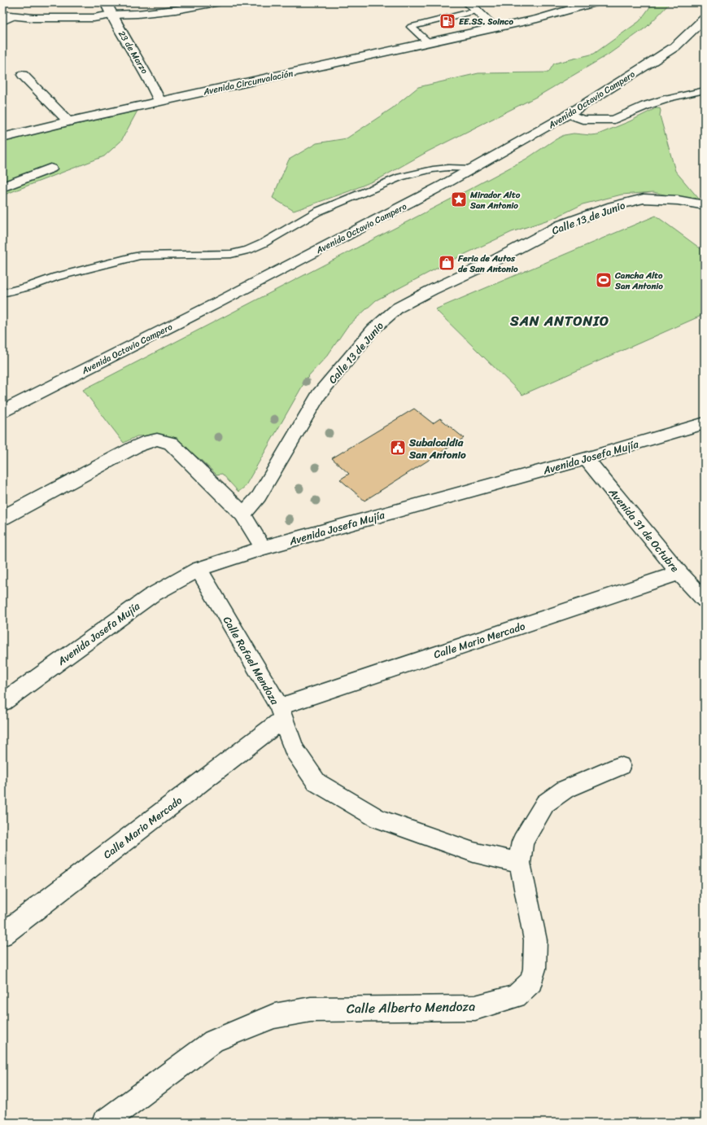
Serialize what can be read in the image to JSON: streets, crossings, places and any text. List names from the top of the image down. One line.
{"streets":{"street":["23 de Marzo","Avenida Circunvalación","Avenida Octavio Campero","Calle 13 de Junio","Avenida Josefa Mujía","Avenida 31 de Octubre","Calle Mario Mercado","Calle Rafael Mendoza","Calle Alberto Mendoza"]},"crossings":[["23 de Marzo","Avenida Circunvalación"],["Avenida Josefa Mujía","Avenida 31 de Octubre"],["Avenida Josefa Mujía","Calle Rafael Mendoza"],["Avenida 31 de Octubre","Calle Mario Mercado"],["Calle Mario Mercado","Calle Rafael Mendoza"],["Calle Rafael Mendoza","Calle Alberto Mendoza"]],"districts":["SAN ANTONIO"],"places":{"fuel station":["EE.SS. Soinco"],"place":["Mirador Alto San Antonio"],"shop":["Feria de Autos de San Antonio"],"sports":["Cancha Alto San Antonio"],"public building":["Subalcaldia San Antonio"]}}
